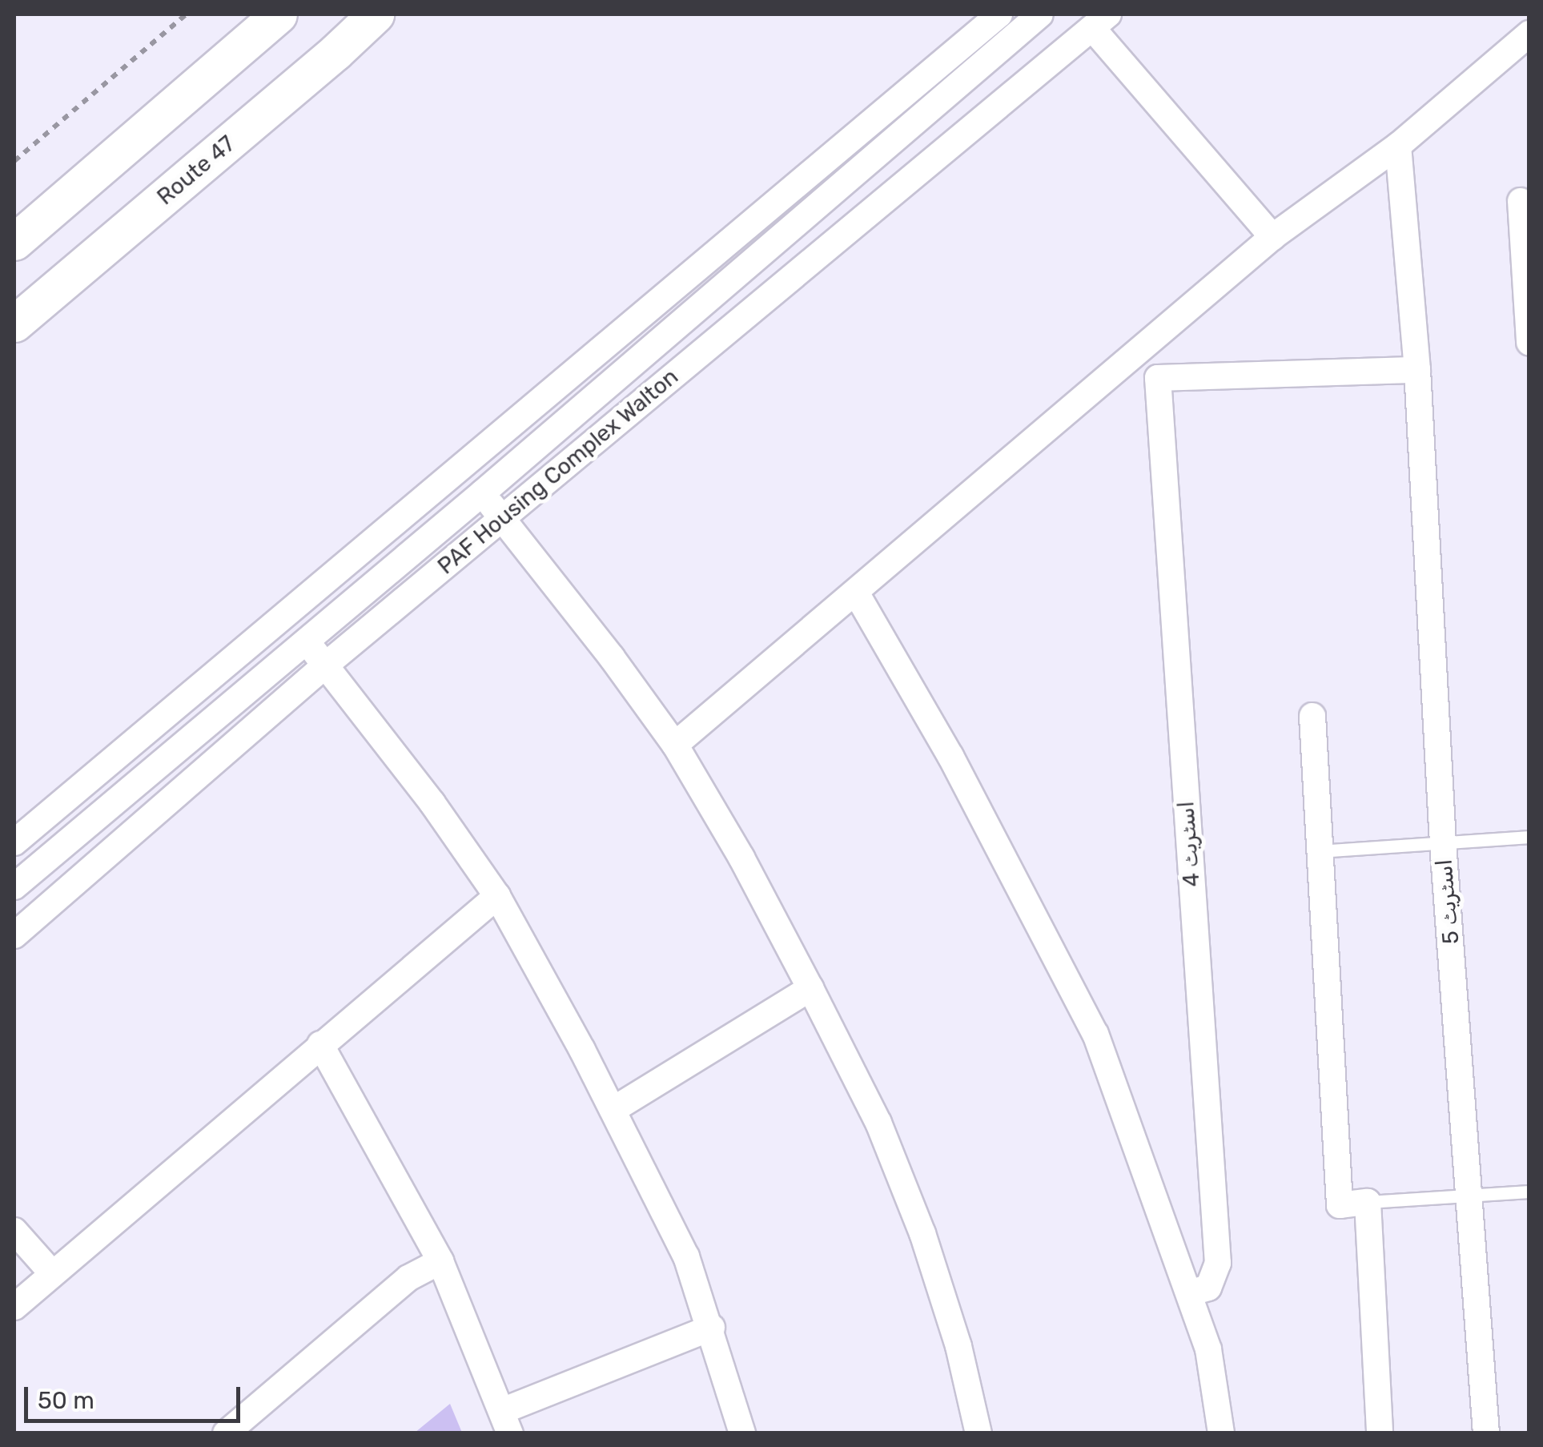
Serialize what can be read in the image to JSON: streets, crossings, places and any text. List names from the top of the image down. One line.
{"streets":{"street":["Route 47","PAF Housing Complex Walton","اسٹریٹ 4","اسٹریٹ 5"]},"scale_bar":"50 m"}
